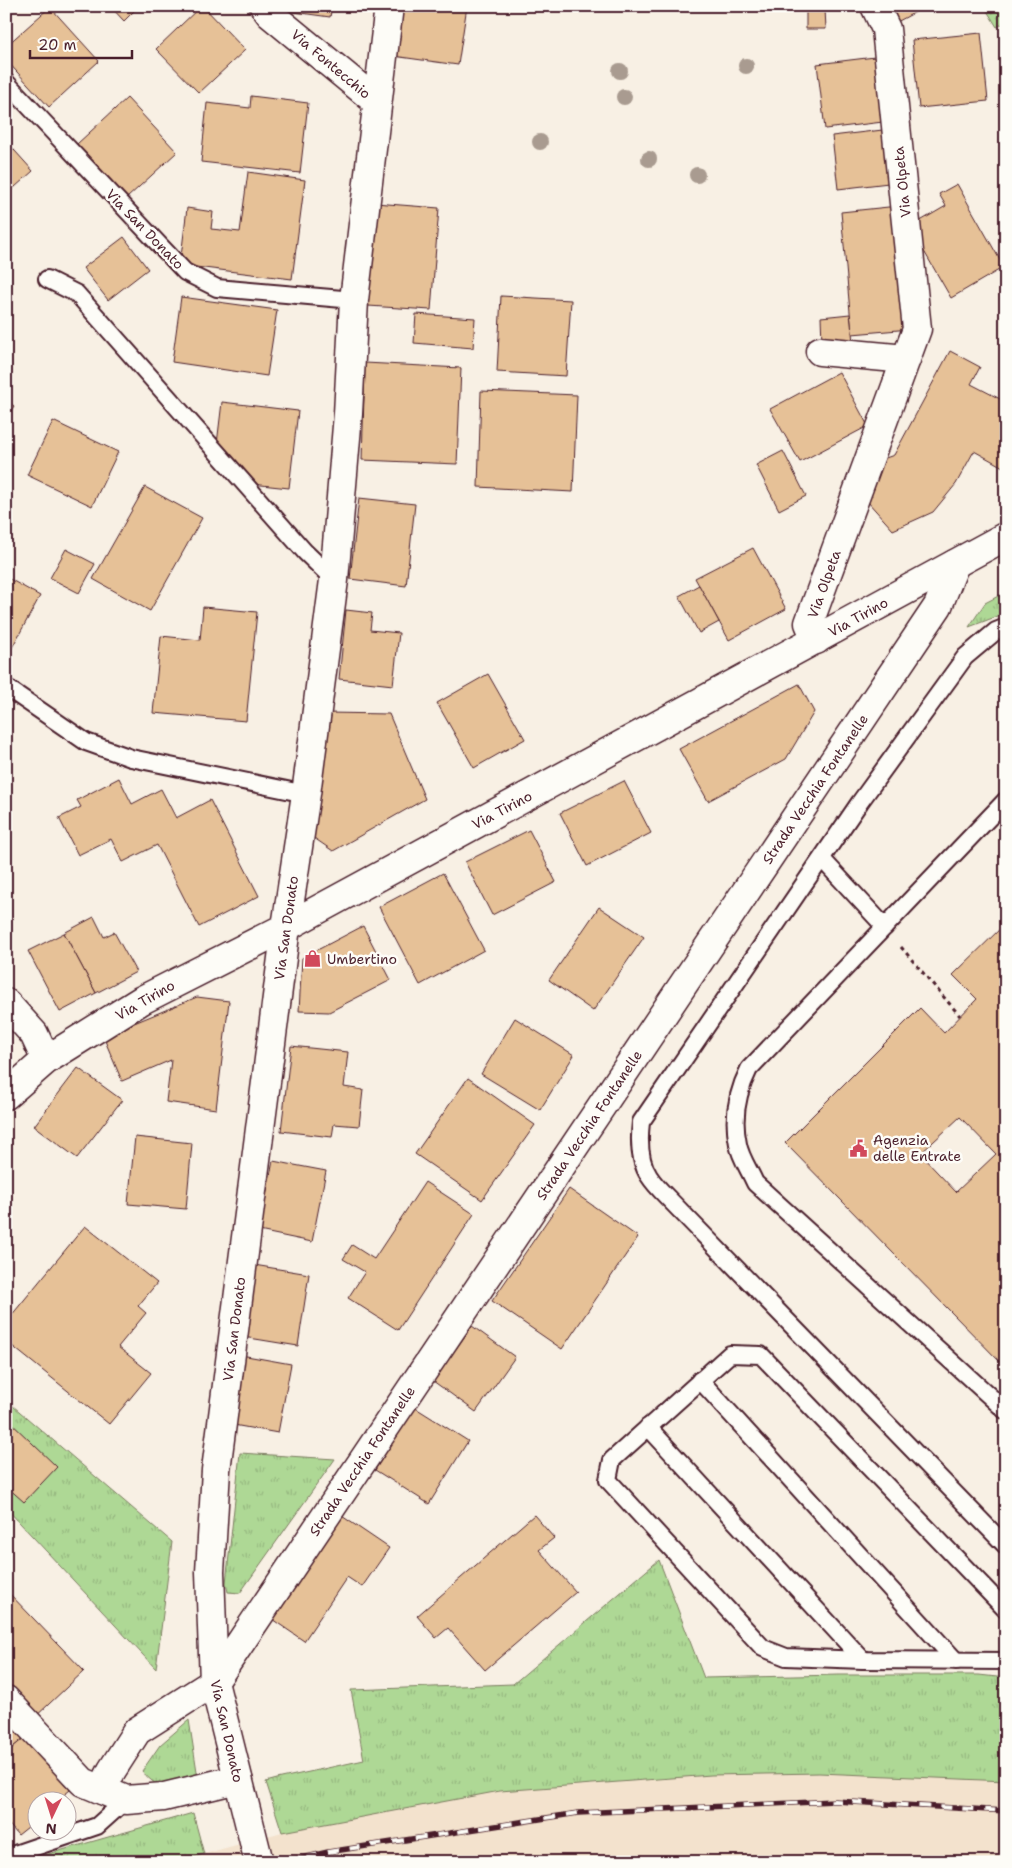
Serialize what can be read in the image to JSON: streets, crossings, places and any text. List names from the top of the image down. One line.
{"streets":{"street":["Via Fontecchio","Via Olpeta","Via San Donato","Via Tirino","Strada Vecchia Fontanelle"]},"crossings":[["Via Fontecchio","Via San Donato"],["Via Olpeta","Via Tirino"],["Via San Donato","Via Tirino"],["Via San Donato","Strada Vecchia Fontanelle"],["Via Tirino","Strada Vecchia Fontanelle"]],"places":{"shop":["Umbertino"],"public building":["Agenzia delle Entrate"]},"scale_bar":"20 m","north":"bottom"}
